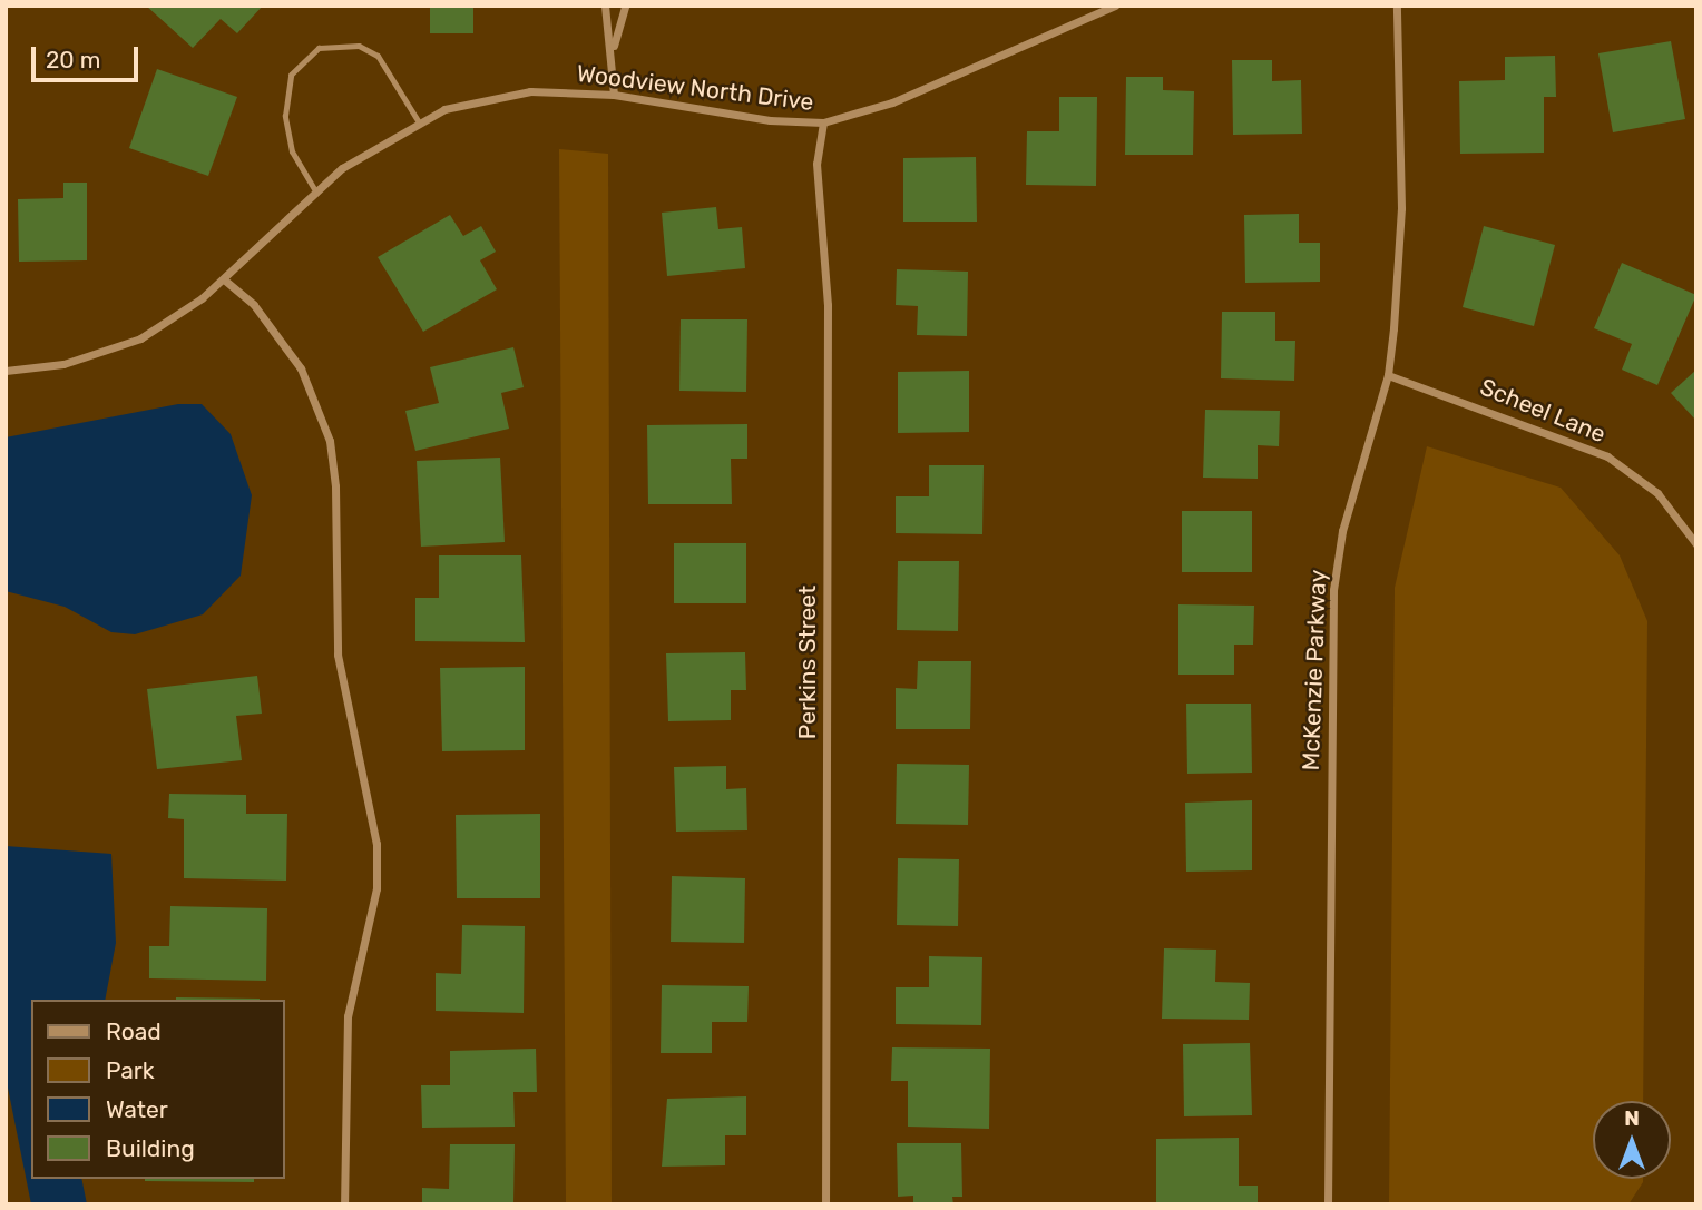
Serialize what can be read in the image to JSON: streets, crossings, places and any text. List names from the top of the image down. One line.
{"streets":{"street":["Woodview North Drive","Scheel Lane","Perkins Street","McKenzie Parkway"]},"crossings":[["Woodview North Drive","Perkins Street"],["Scheel Lane","McKenzie Parkway"]],"legend":["Road","Park","Water","Building"],"scale_bar":"20 m","north":"top"}
